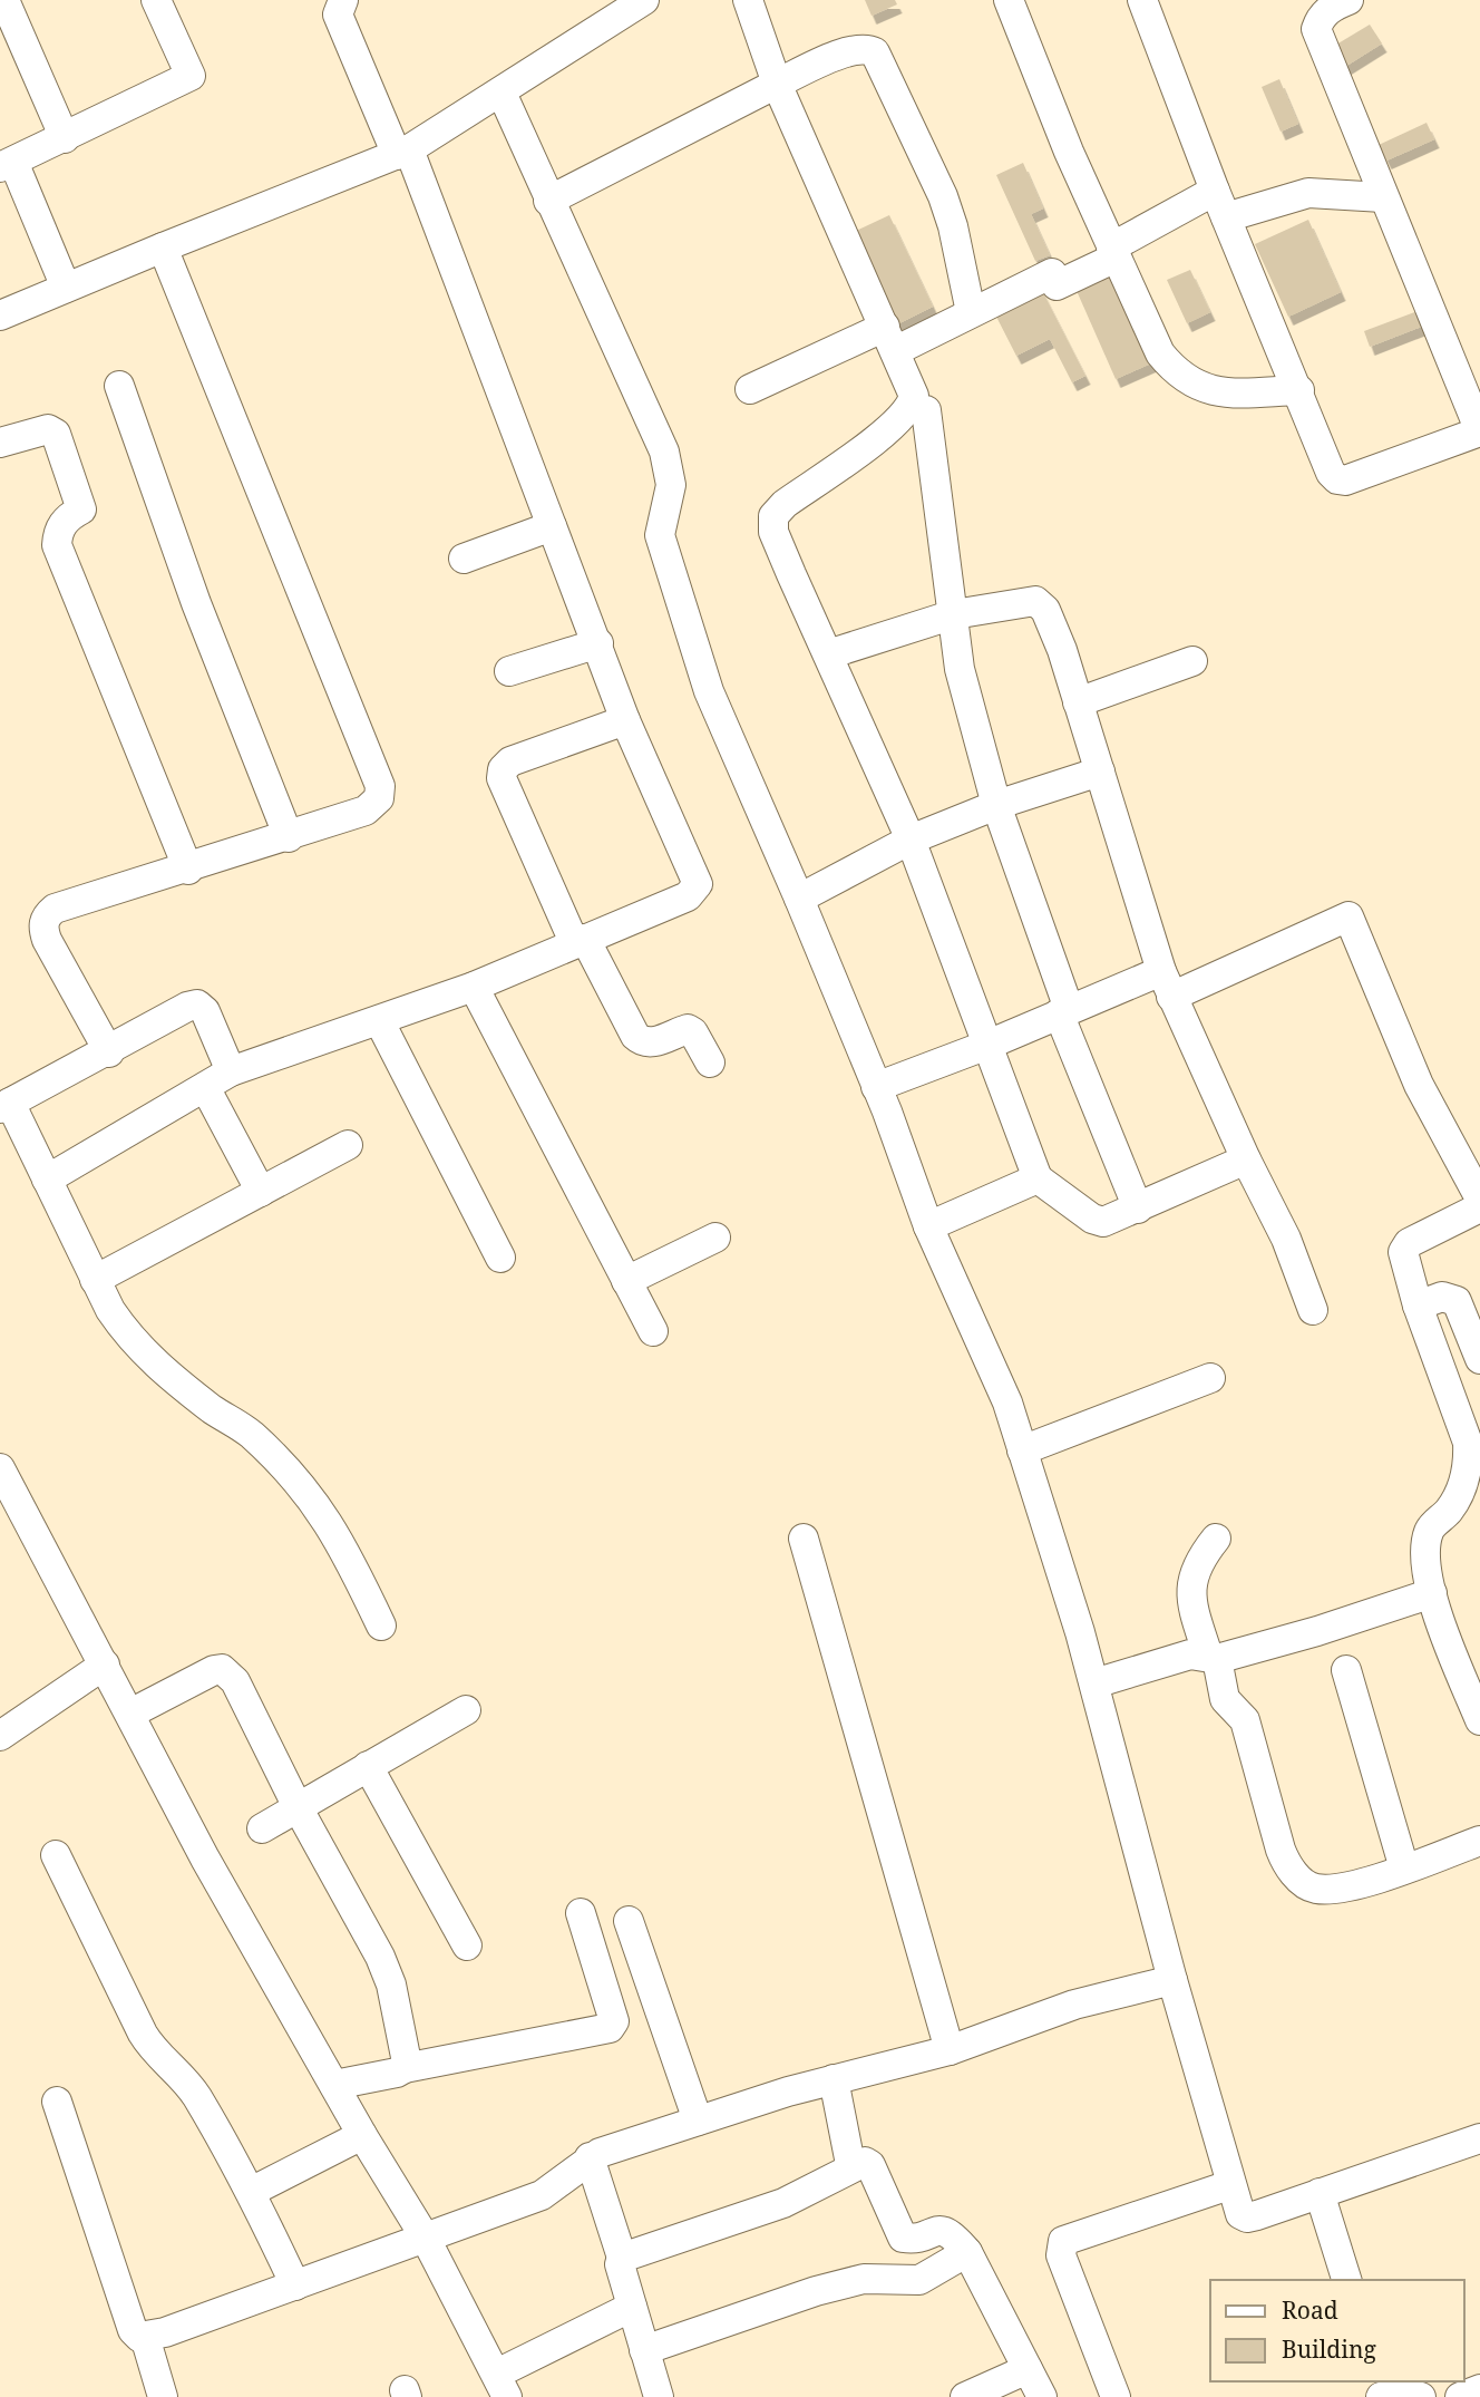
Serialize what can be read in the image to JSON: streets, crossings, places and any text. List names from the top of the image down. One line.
{"legend":["Road","Building"]}
